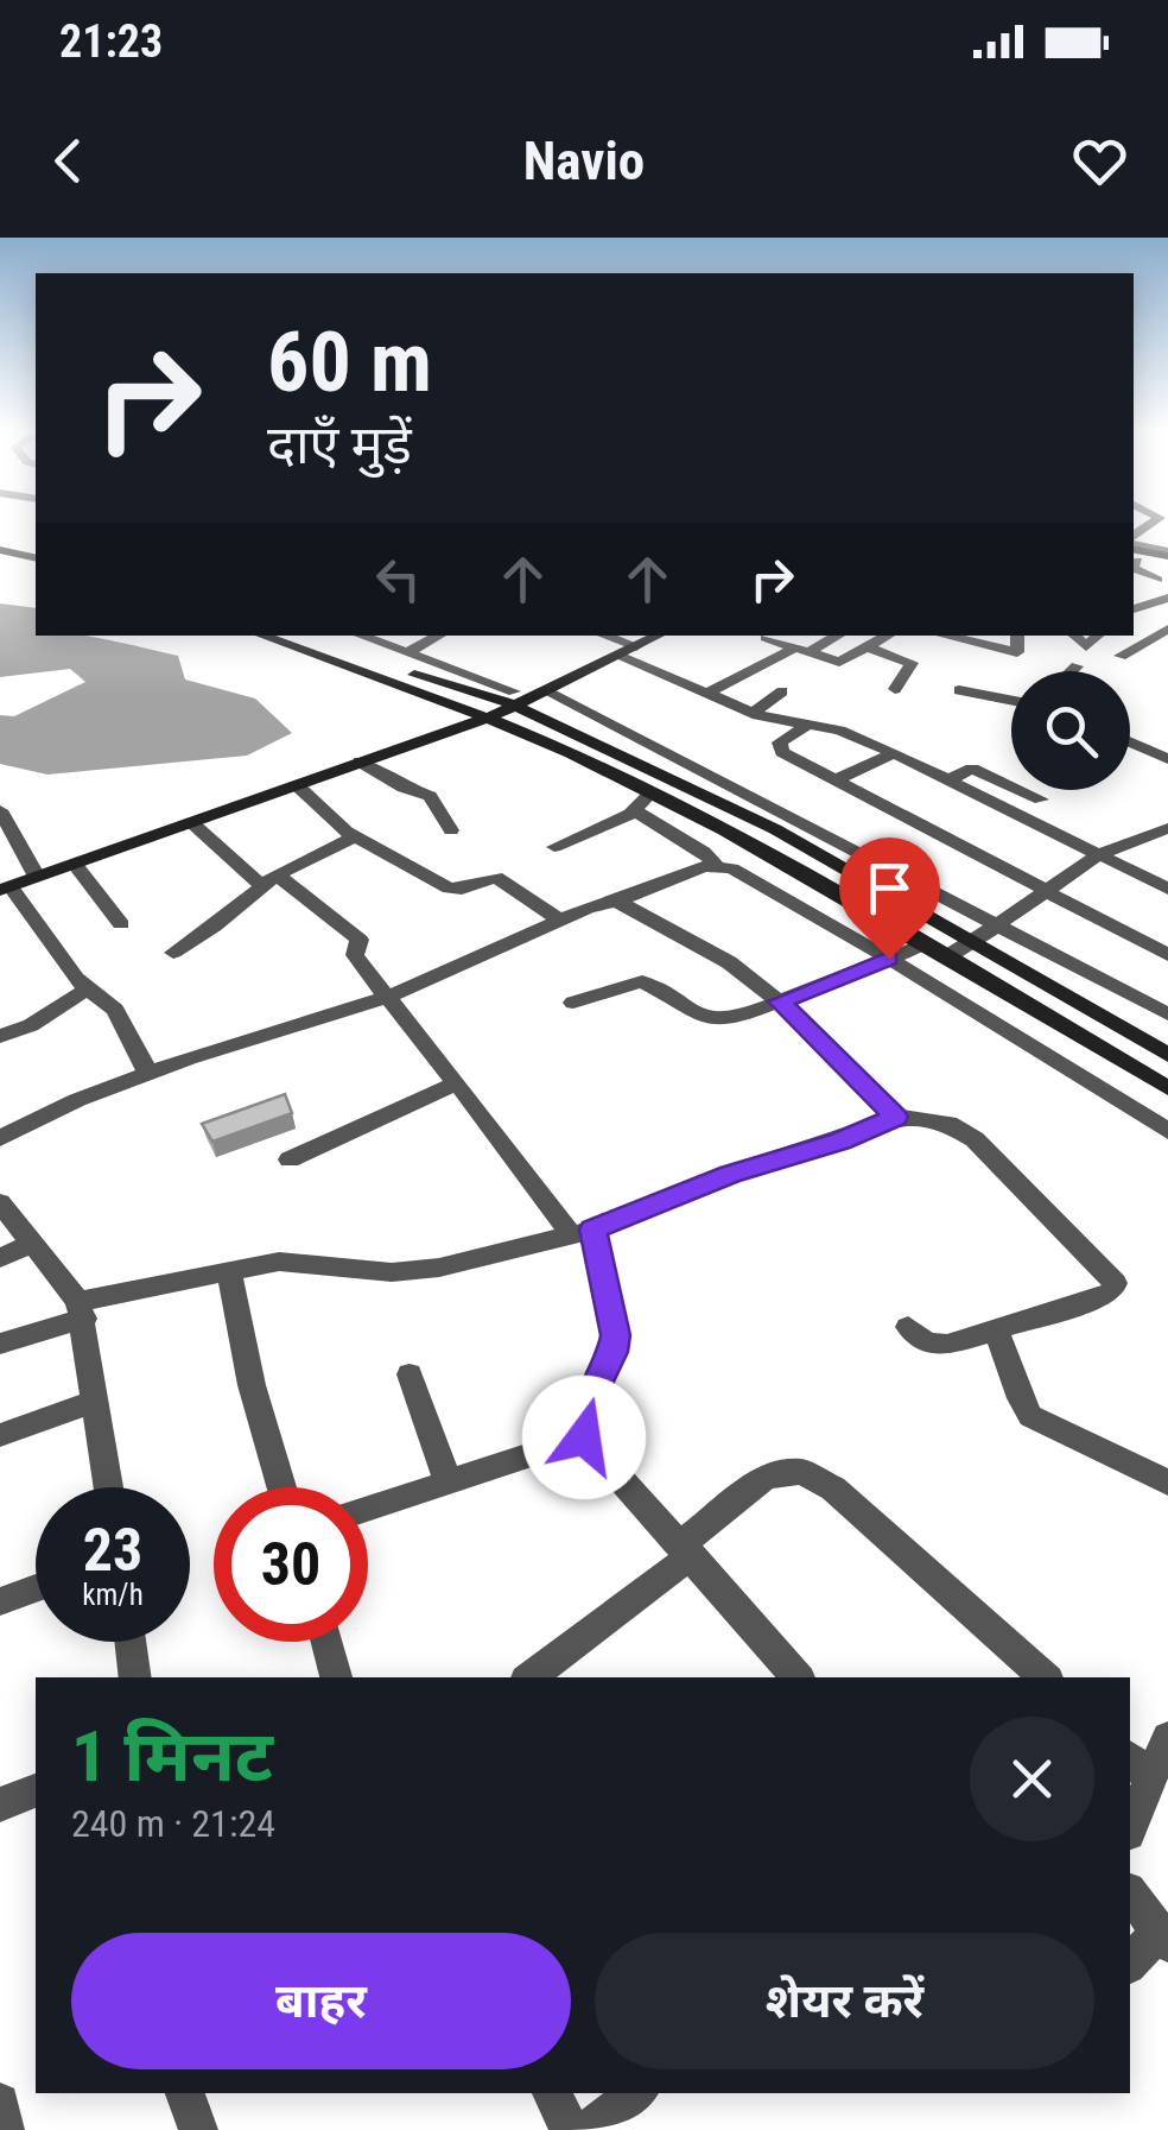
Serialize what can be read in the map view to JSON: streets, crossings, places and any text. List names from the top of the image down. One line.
{"page":{"status":"21:23","header":"Navio","turn":["60 m","दाएँ मुड़ें"],"speed":"23 km/h","limit":"30","heading":["1 मिनट","240 m · 21:24"],"buttons":["बाहर","शेयर करें"]}}
